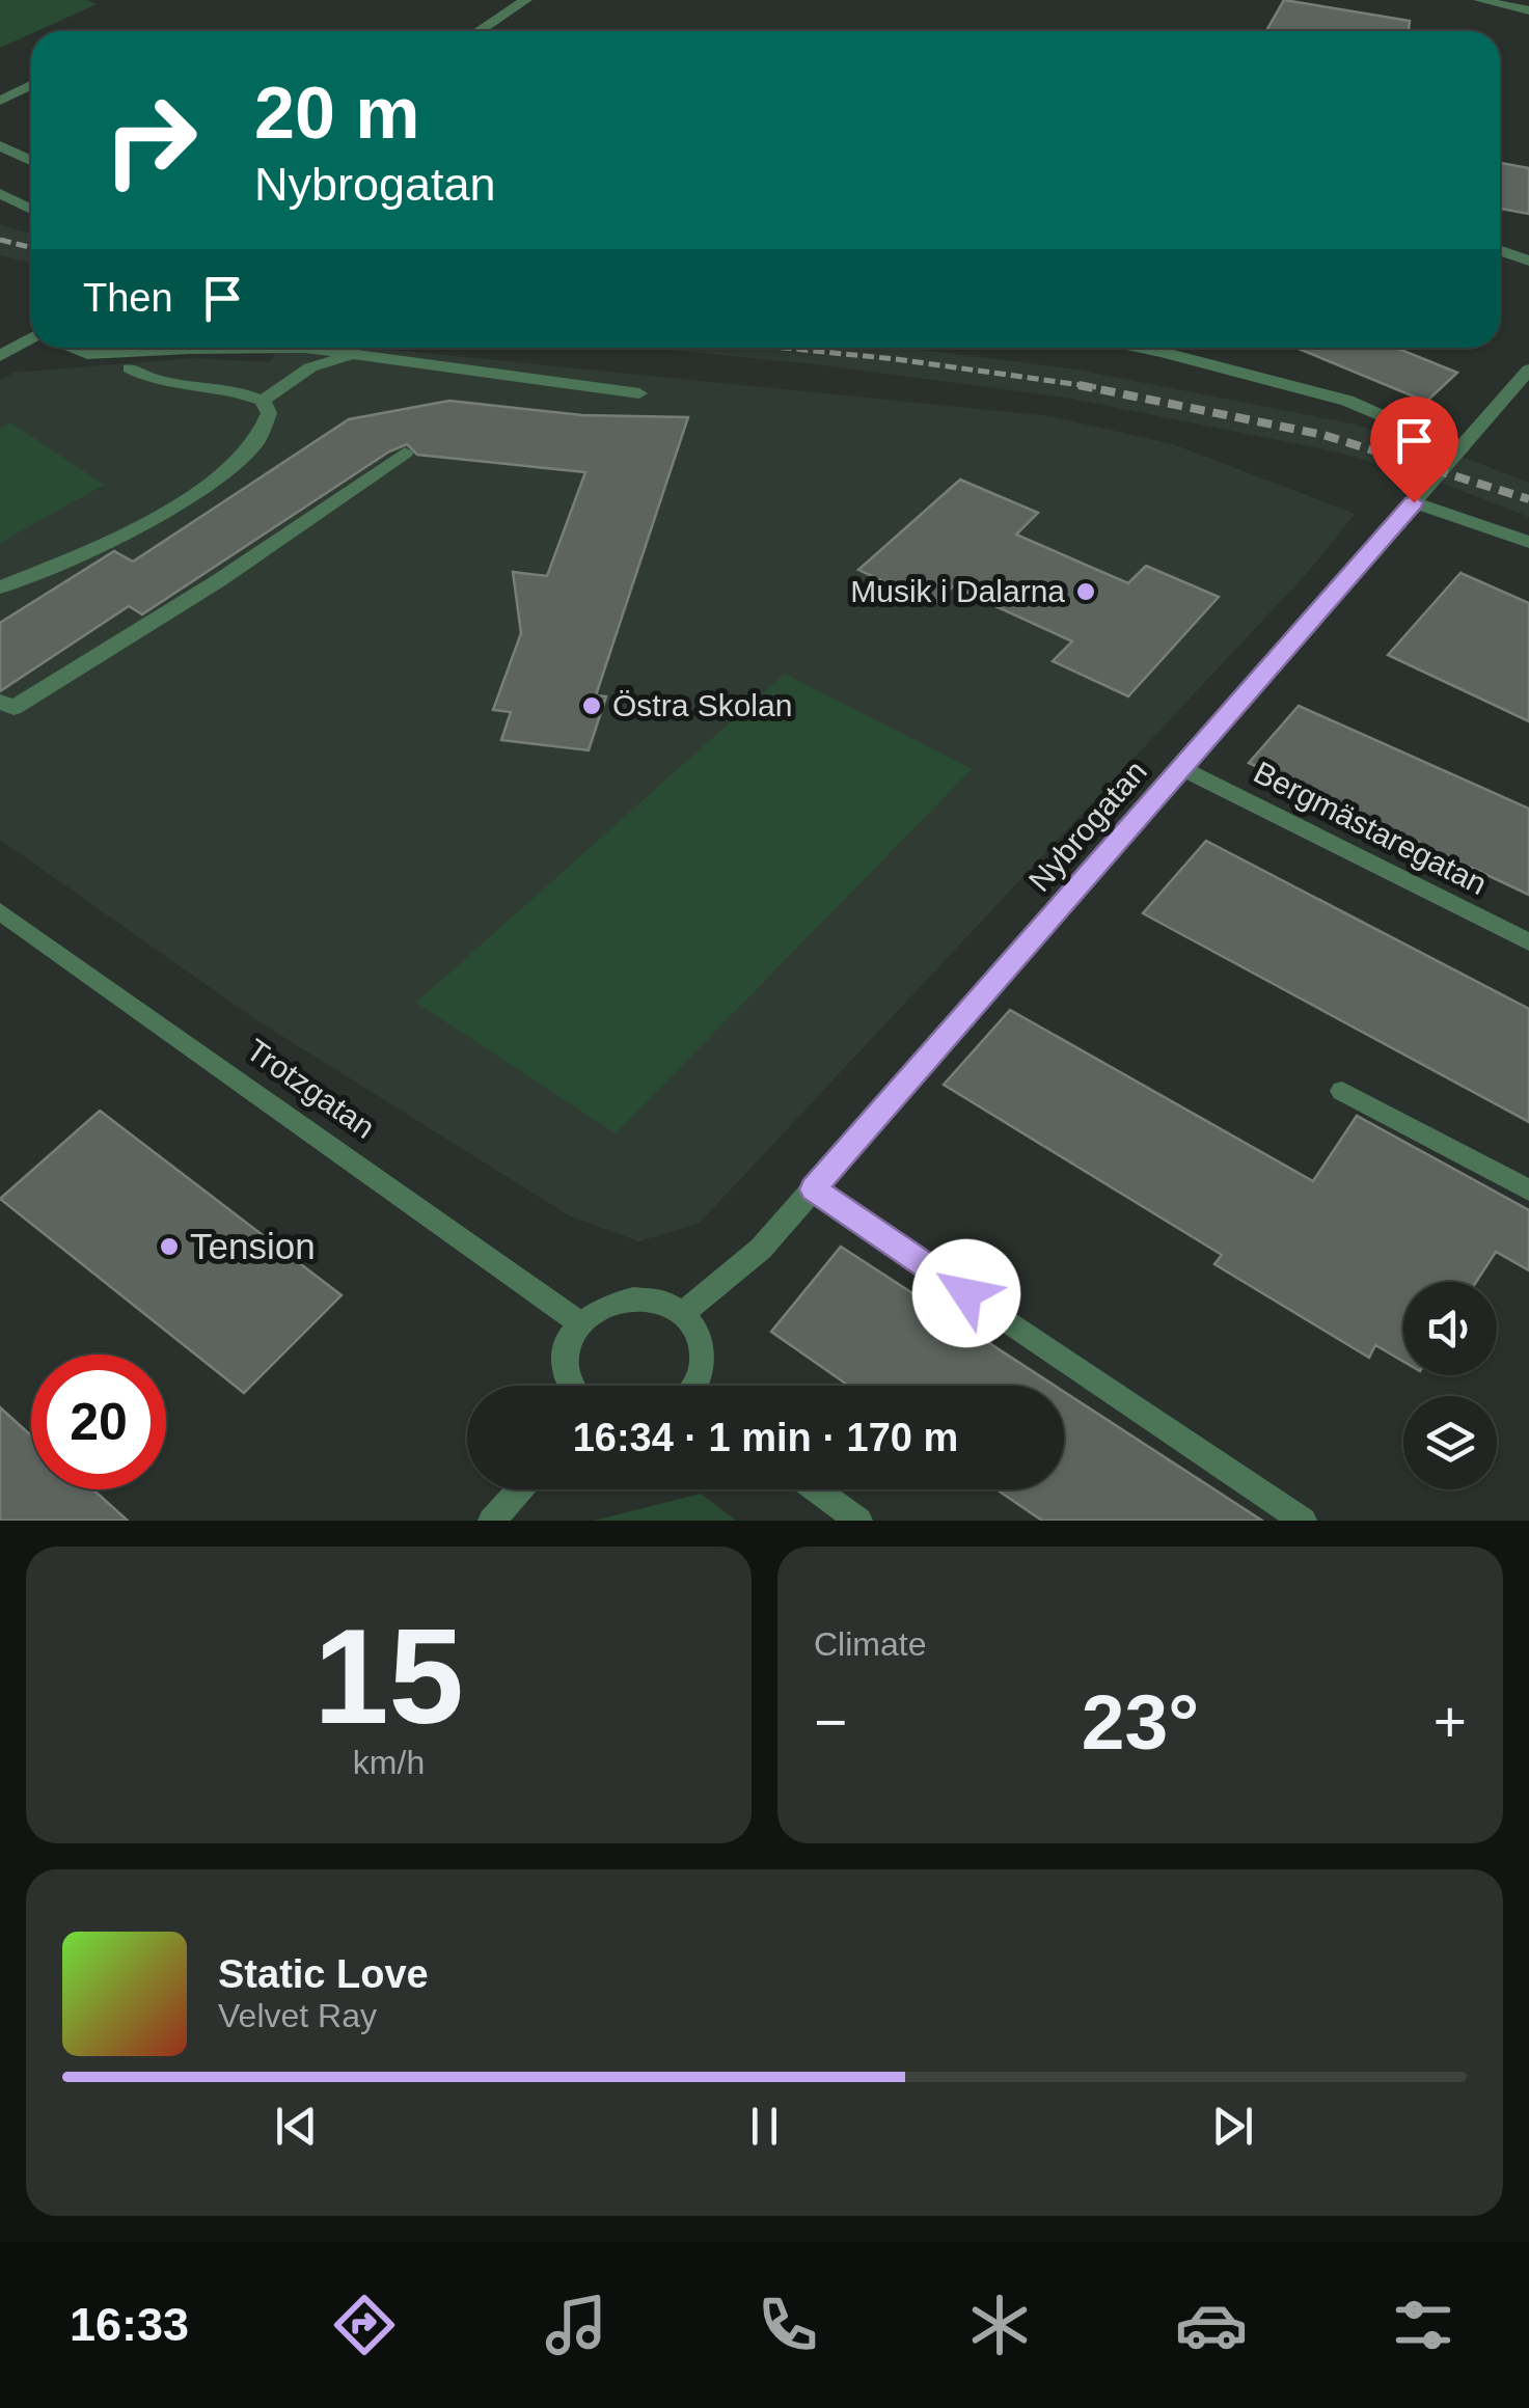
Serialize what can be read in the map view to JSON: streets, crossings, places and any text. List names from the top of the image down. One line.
{"streets":{"street":["Nybrogatan","Bergmästaregatan","Trotzgatan"]},"crossings":[["Nybrogatan","Bergmästaregatan"]],"places":["Musik i Dalarna","Östra Skolan","Tension"],"page":{"turn":["20 m","Nybrogatan"],"then":"Then","limit":"20","trip":"16:34 · 1 min · 170 m","tile":[["15","km/h"],"Climate"],"heat":["−","23°","+"],"song":["Static Love","Velvet Ray"],"tabs":"16:33"}}
